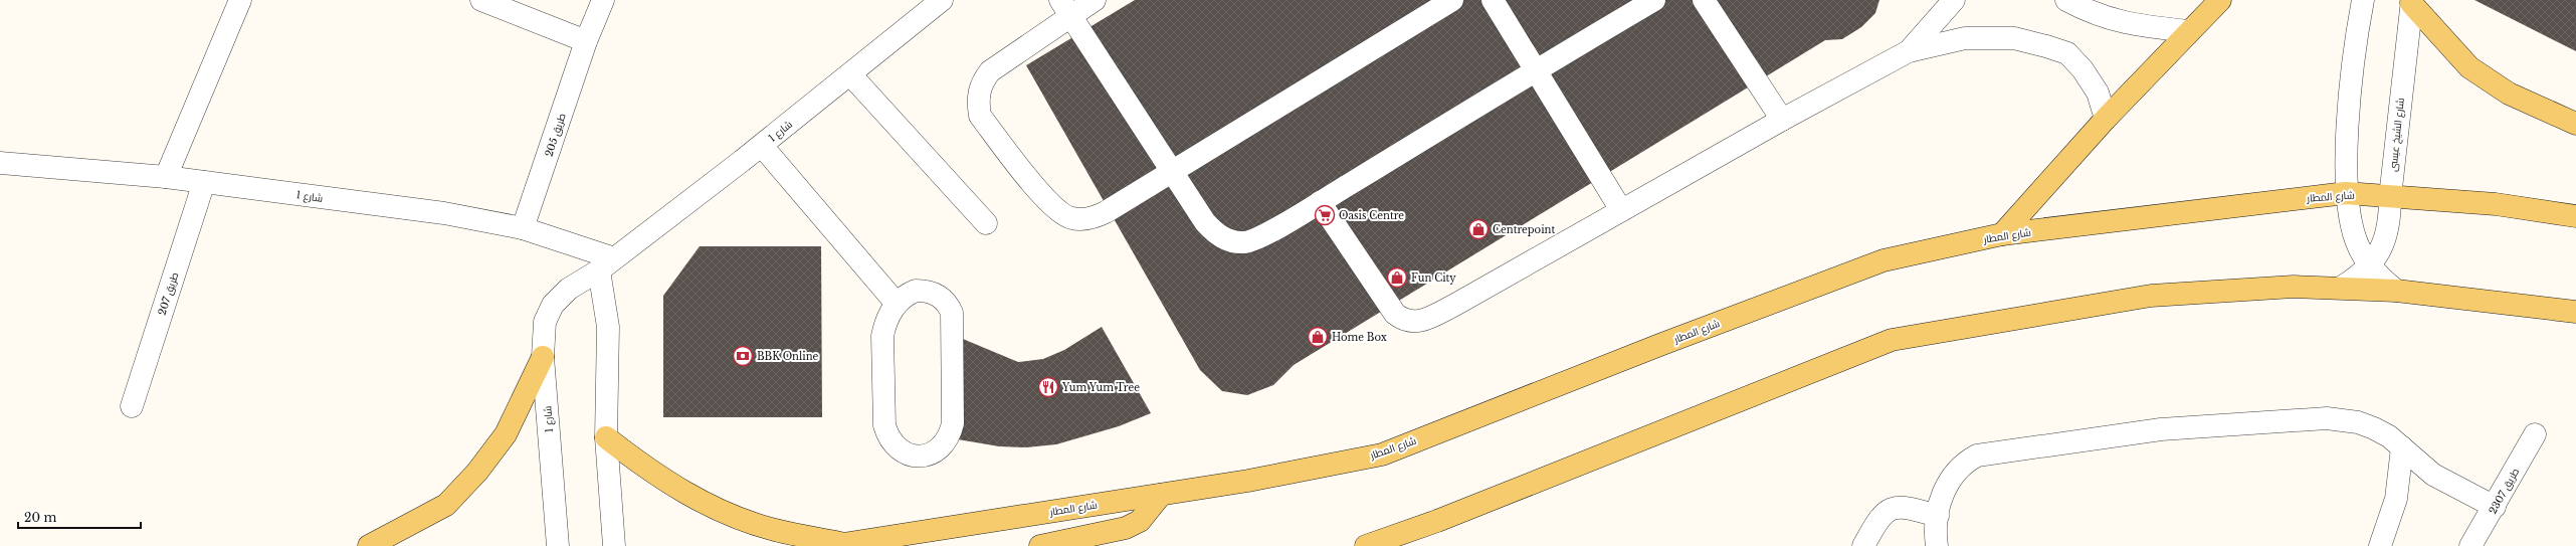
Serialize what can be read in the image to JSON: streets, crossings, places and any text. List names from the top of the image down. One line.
{"streets":{"main road":["شارع المطار"],"street":["شارع 1","طريق 205","شارع الشيخ عيسى","طريق 207","طريق 2307"]},"crossings":[["شارع 1","طريق 205"],["شارع 1","طريق 207"],["شارع الشيخ عيسى","شارع المطار"]],"places":{"supermarket":["Oasis Centre"],"shop":["Centrepoint","Fun City","Home Box"],"bank":["BBK Online"],"restaurant":["Yum Yum Tree"]},"scale_bar":"20 m"}
